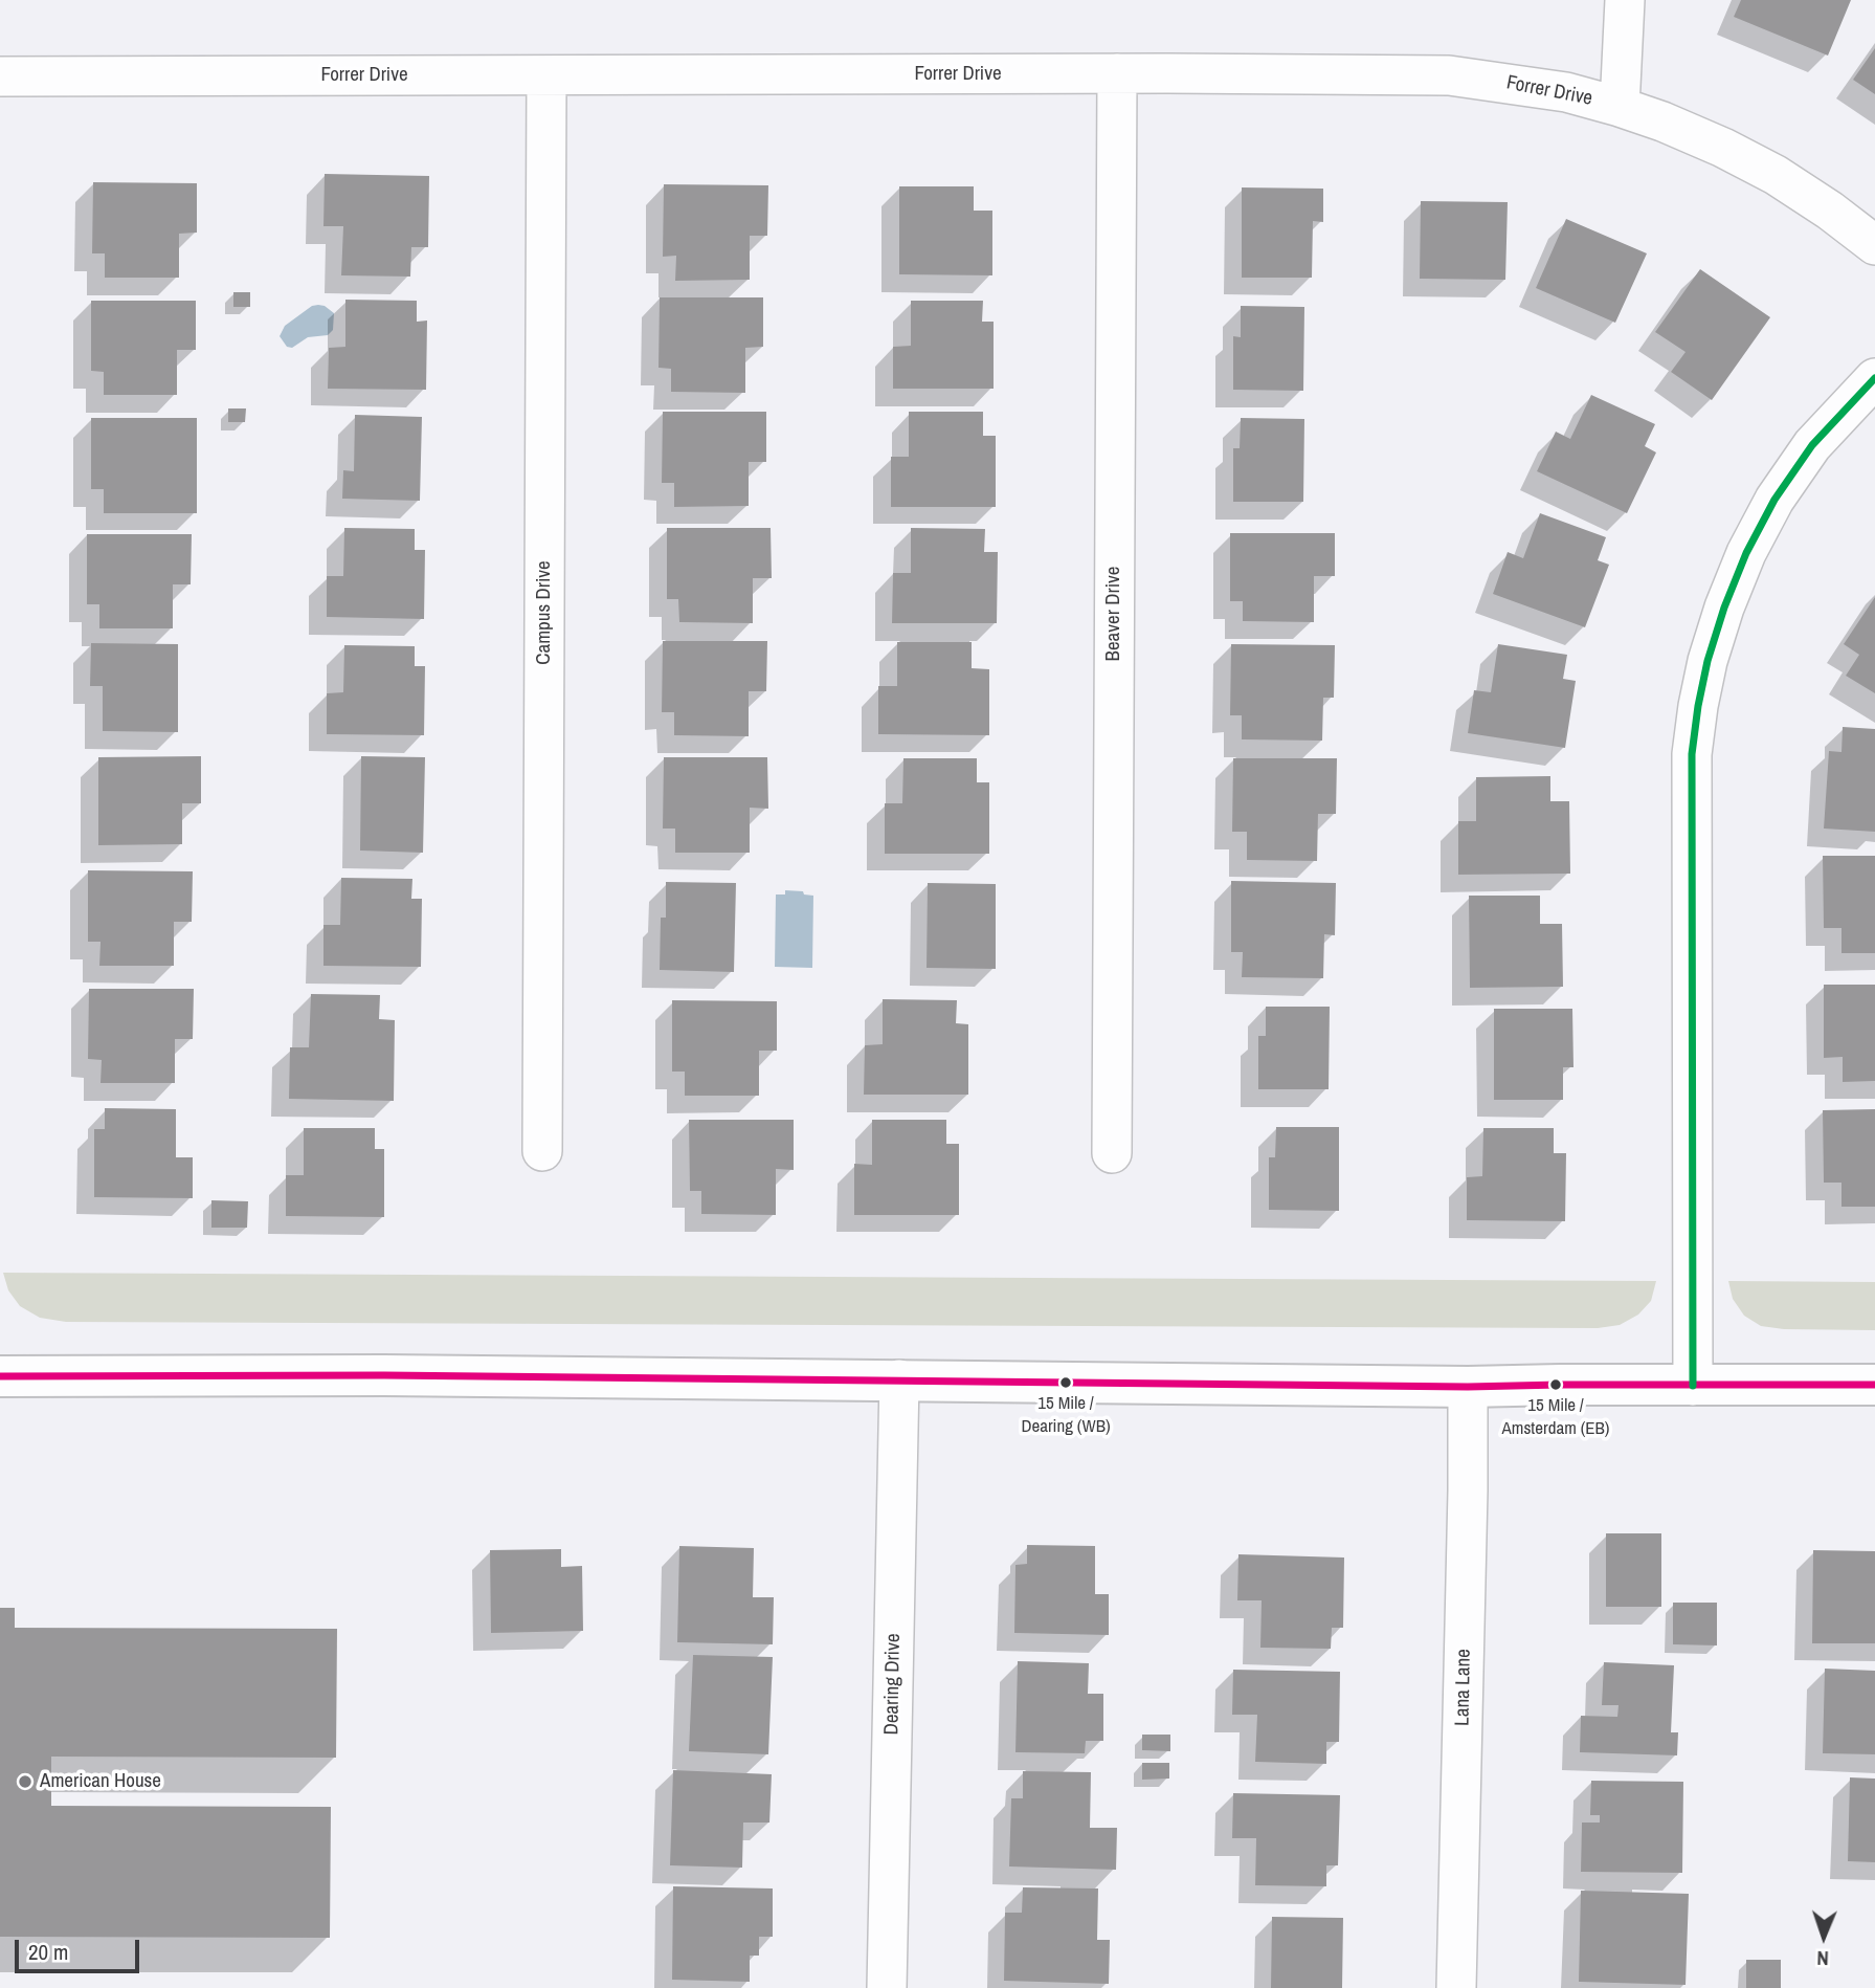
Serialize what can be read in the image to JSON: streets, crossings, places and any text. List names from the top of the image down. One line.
{"streets":{"street":["Forrer Drive","Campus Drive","Beaver Drive","Dearing Drive","Lana Lane"]},"crossings":[["Forrer Drive","Campus Drive"],["Forrer Drive","Beaver Drive"]],"places":["15 Mile / Dearing (WB)","15 Mile / Amsterdam (EB)","American House"],"scale_bar":"20 m","north":"bottom"}
